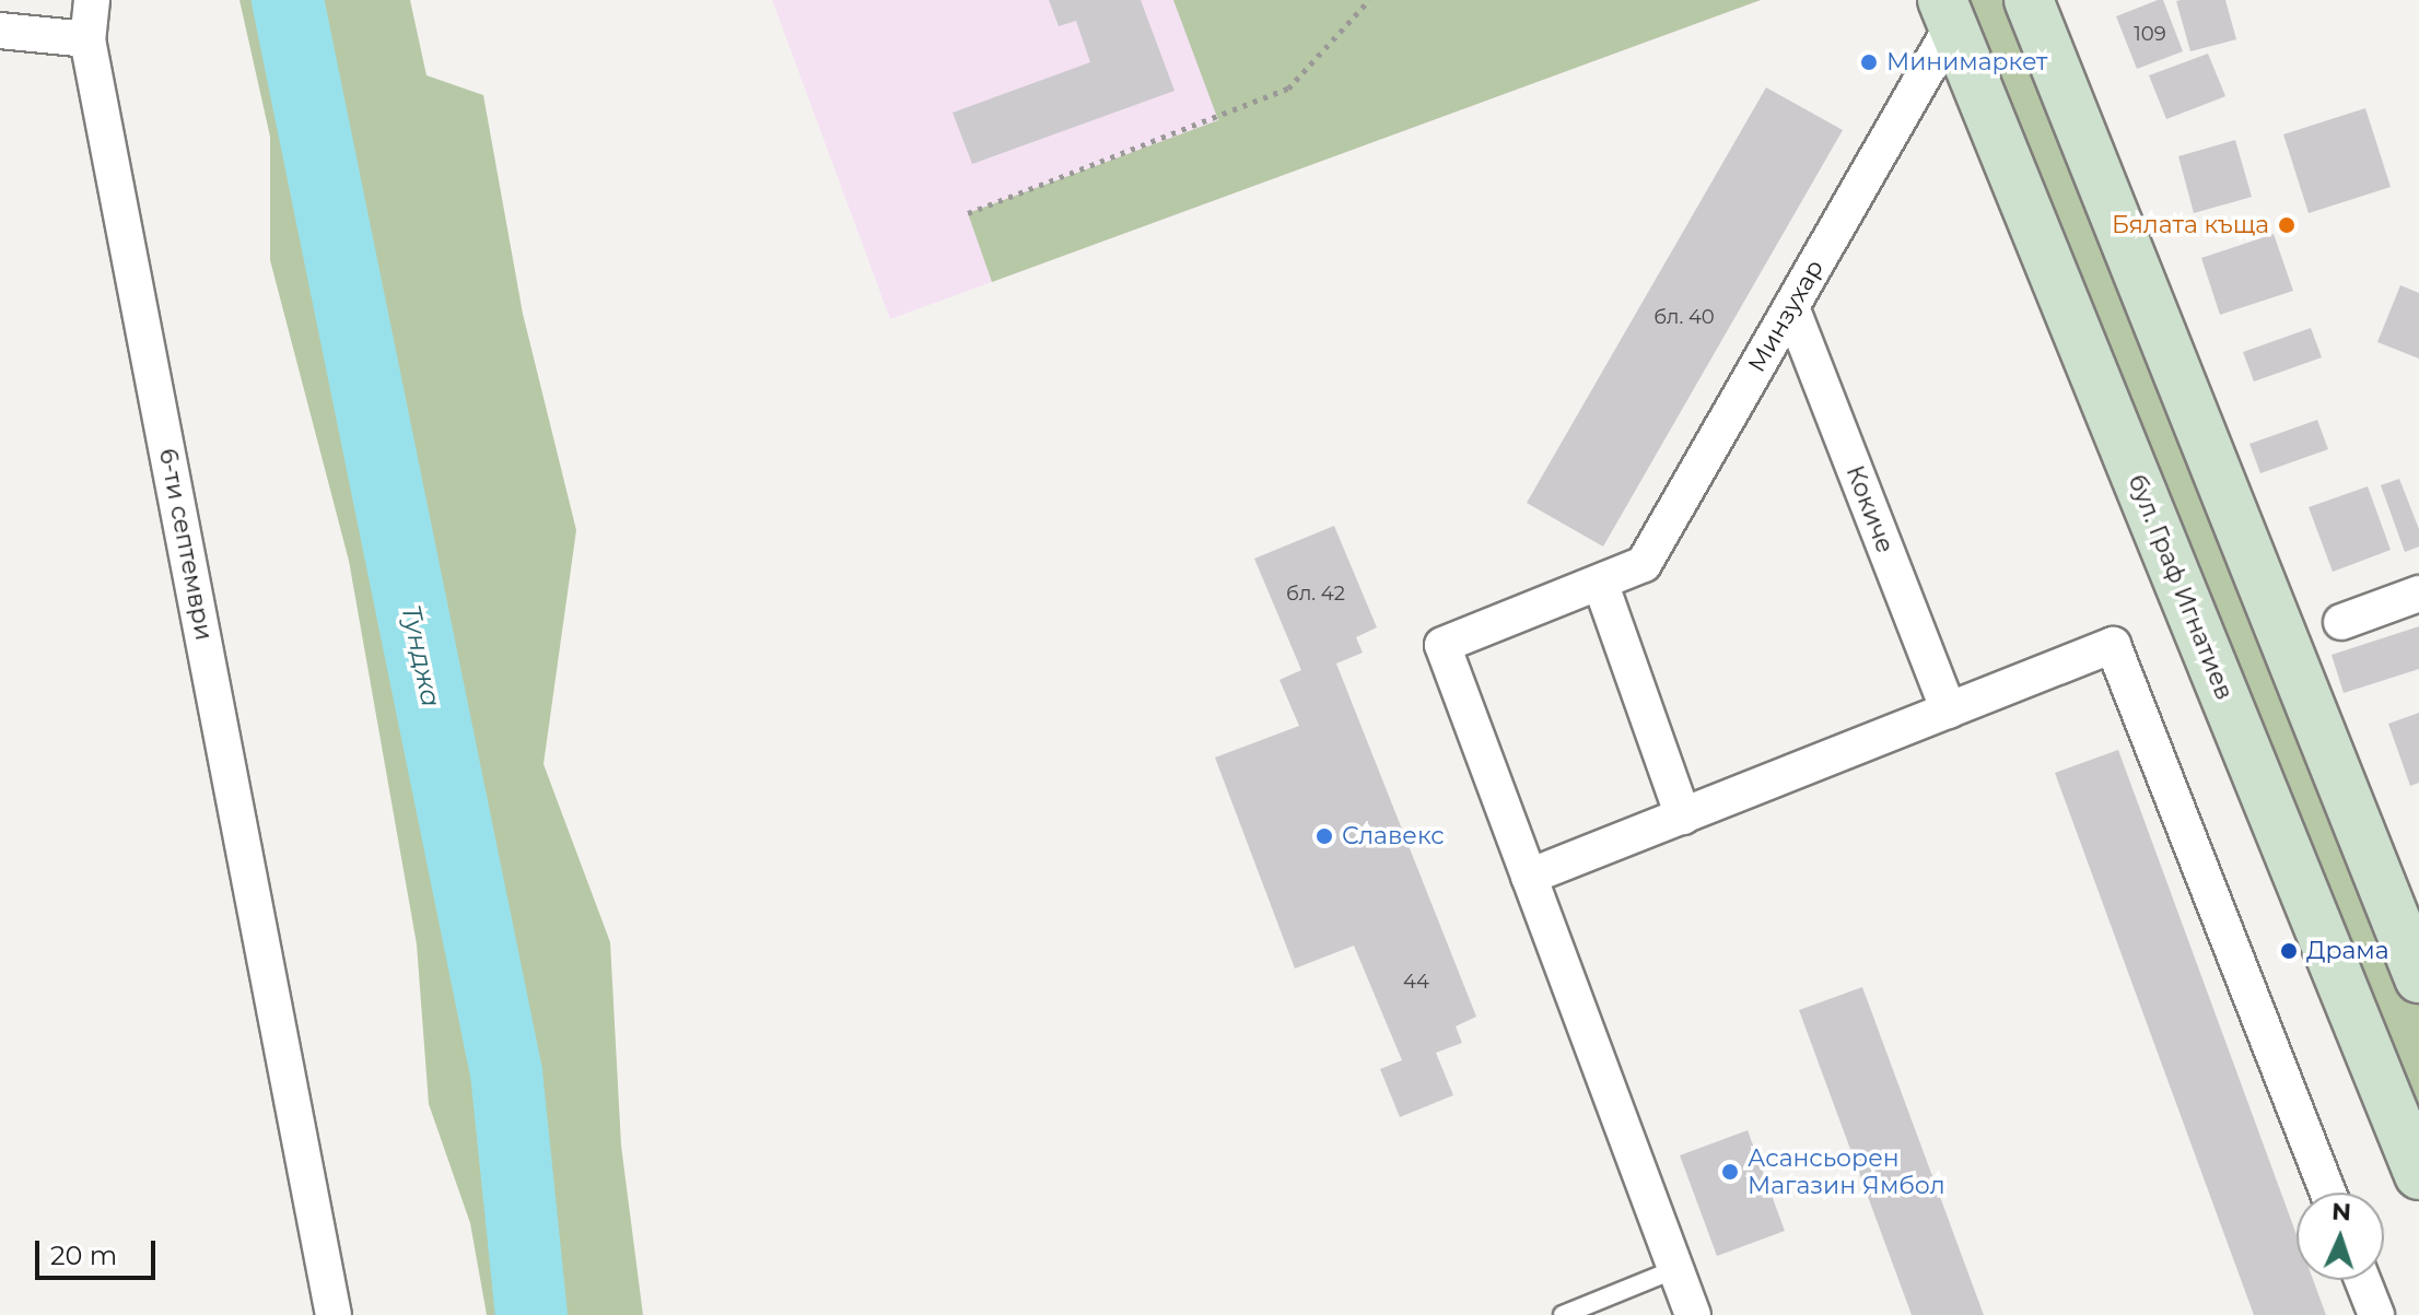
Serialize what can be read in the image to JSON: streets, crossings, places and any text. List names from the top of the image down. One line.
{"streets":{"main road":["бул. Граф Игнатиев"],"street":["Минзухар","Кокиче","6-ти септември"]},"crossings":[["Минзухар","Кокиче"],["Минзухар","бул. Граф Игнатиев"]],"water":["Тунджа"],"places":["Минимаркет","Бялата къща","Славекс","Драма","Асансьорен Магазин Ямбол"],"house_numbers":["109","бл. 40","бл. 42","44"],"scale_bar":"20 m","north":"top"}
